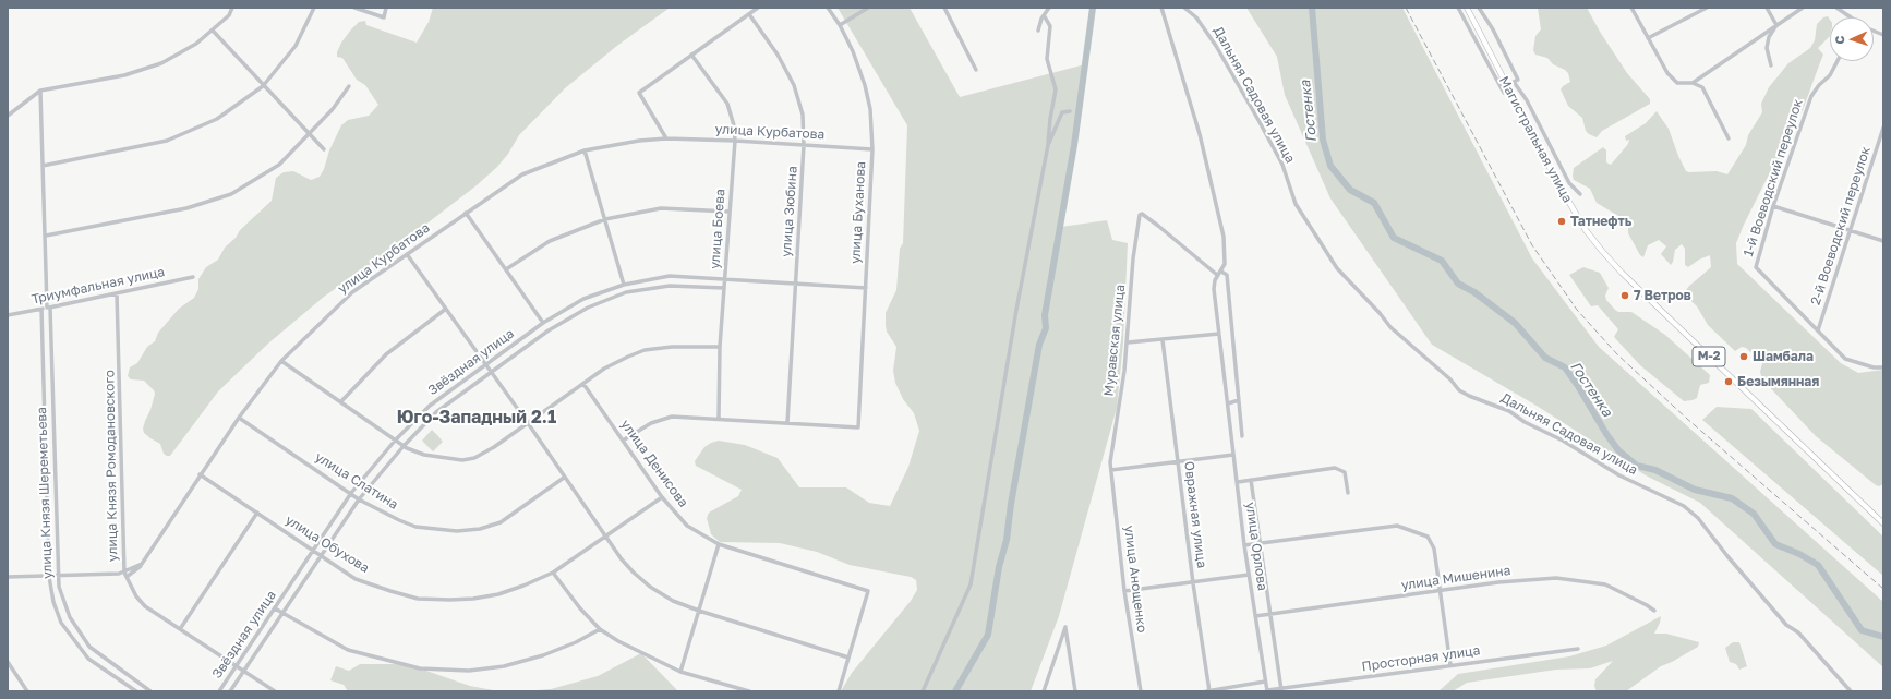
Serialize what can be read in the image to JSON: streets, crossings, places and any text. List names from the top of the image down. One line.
{"streets":{"main road":["Магистральная улица","М-2"],"street":["Дальняя Садовая улица","улица Курбатова","1-й Воеводский переулок","улица Зюбина","улица Буханова","2-й Воеводский переулок","улица Боева","Триумфальная улица","Муравская улица","Звёздная улица","улица Денисова","улица Князя Ромодановского","улица Слатина","улица Князя Шереметьева","Овражная улица","улица Обухова","улица Орлова","улица Мишенина","улица Анощенко","Просторная улица"]},"crossings":[["улица Курбатова","улица Зюбина"],["улица Курбатова","улица Буханова"],["улица Курбатова","улица Боева"],["улица Курбатова","улица Князя Ромодановского"],["улица Курбатова","улица Слатина"],["улица Курбатова","улица Обухова"],["1-й Воеводский переулок","2-й Воеводский переулок"],["улица Зюбина","улица Буханова"],["улица Зюбина","Звёздная улица"],["улица Буханова","Звёздная улица"],["улица Боева","Звёздная улица"],["Триумфальная улица","улица Князя Ромодановского"],["Триумфальная улица","улица Князя Шереметьева"],["Муравская улица","улица Орлова"],["Муравская улица","улица Анощенко"],["Звёздная улица","улица Князя Ромодановского"],["Звёздная улица","улица Слатина"],["Звёздная улица","улица Обухова"],["улица Денисова","улица Обухова"],["улица Орлова","улица Мишенина"],["улица Орлова","Просторная улица"]],"districts":["Юго-Западный 2.1"],"water":["Гостенка"],"places":["Татнефть","7 Ветров","Шамбала","Безымянная"],"north":"left"}
